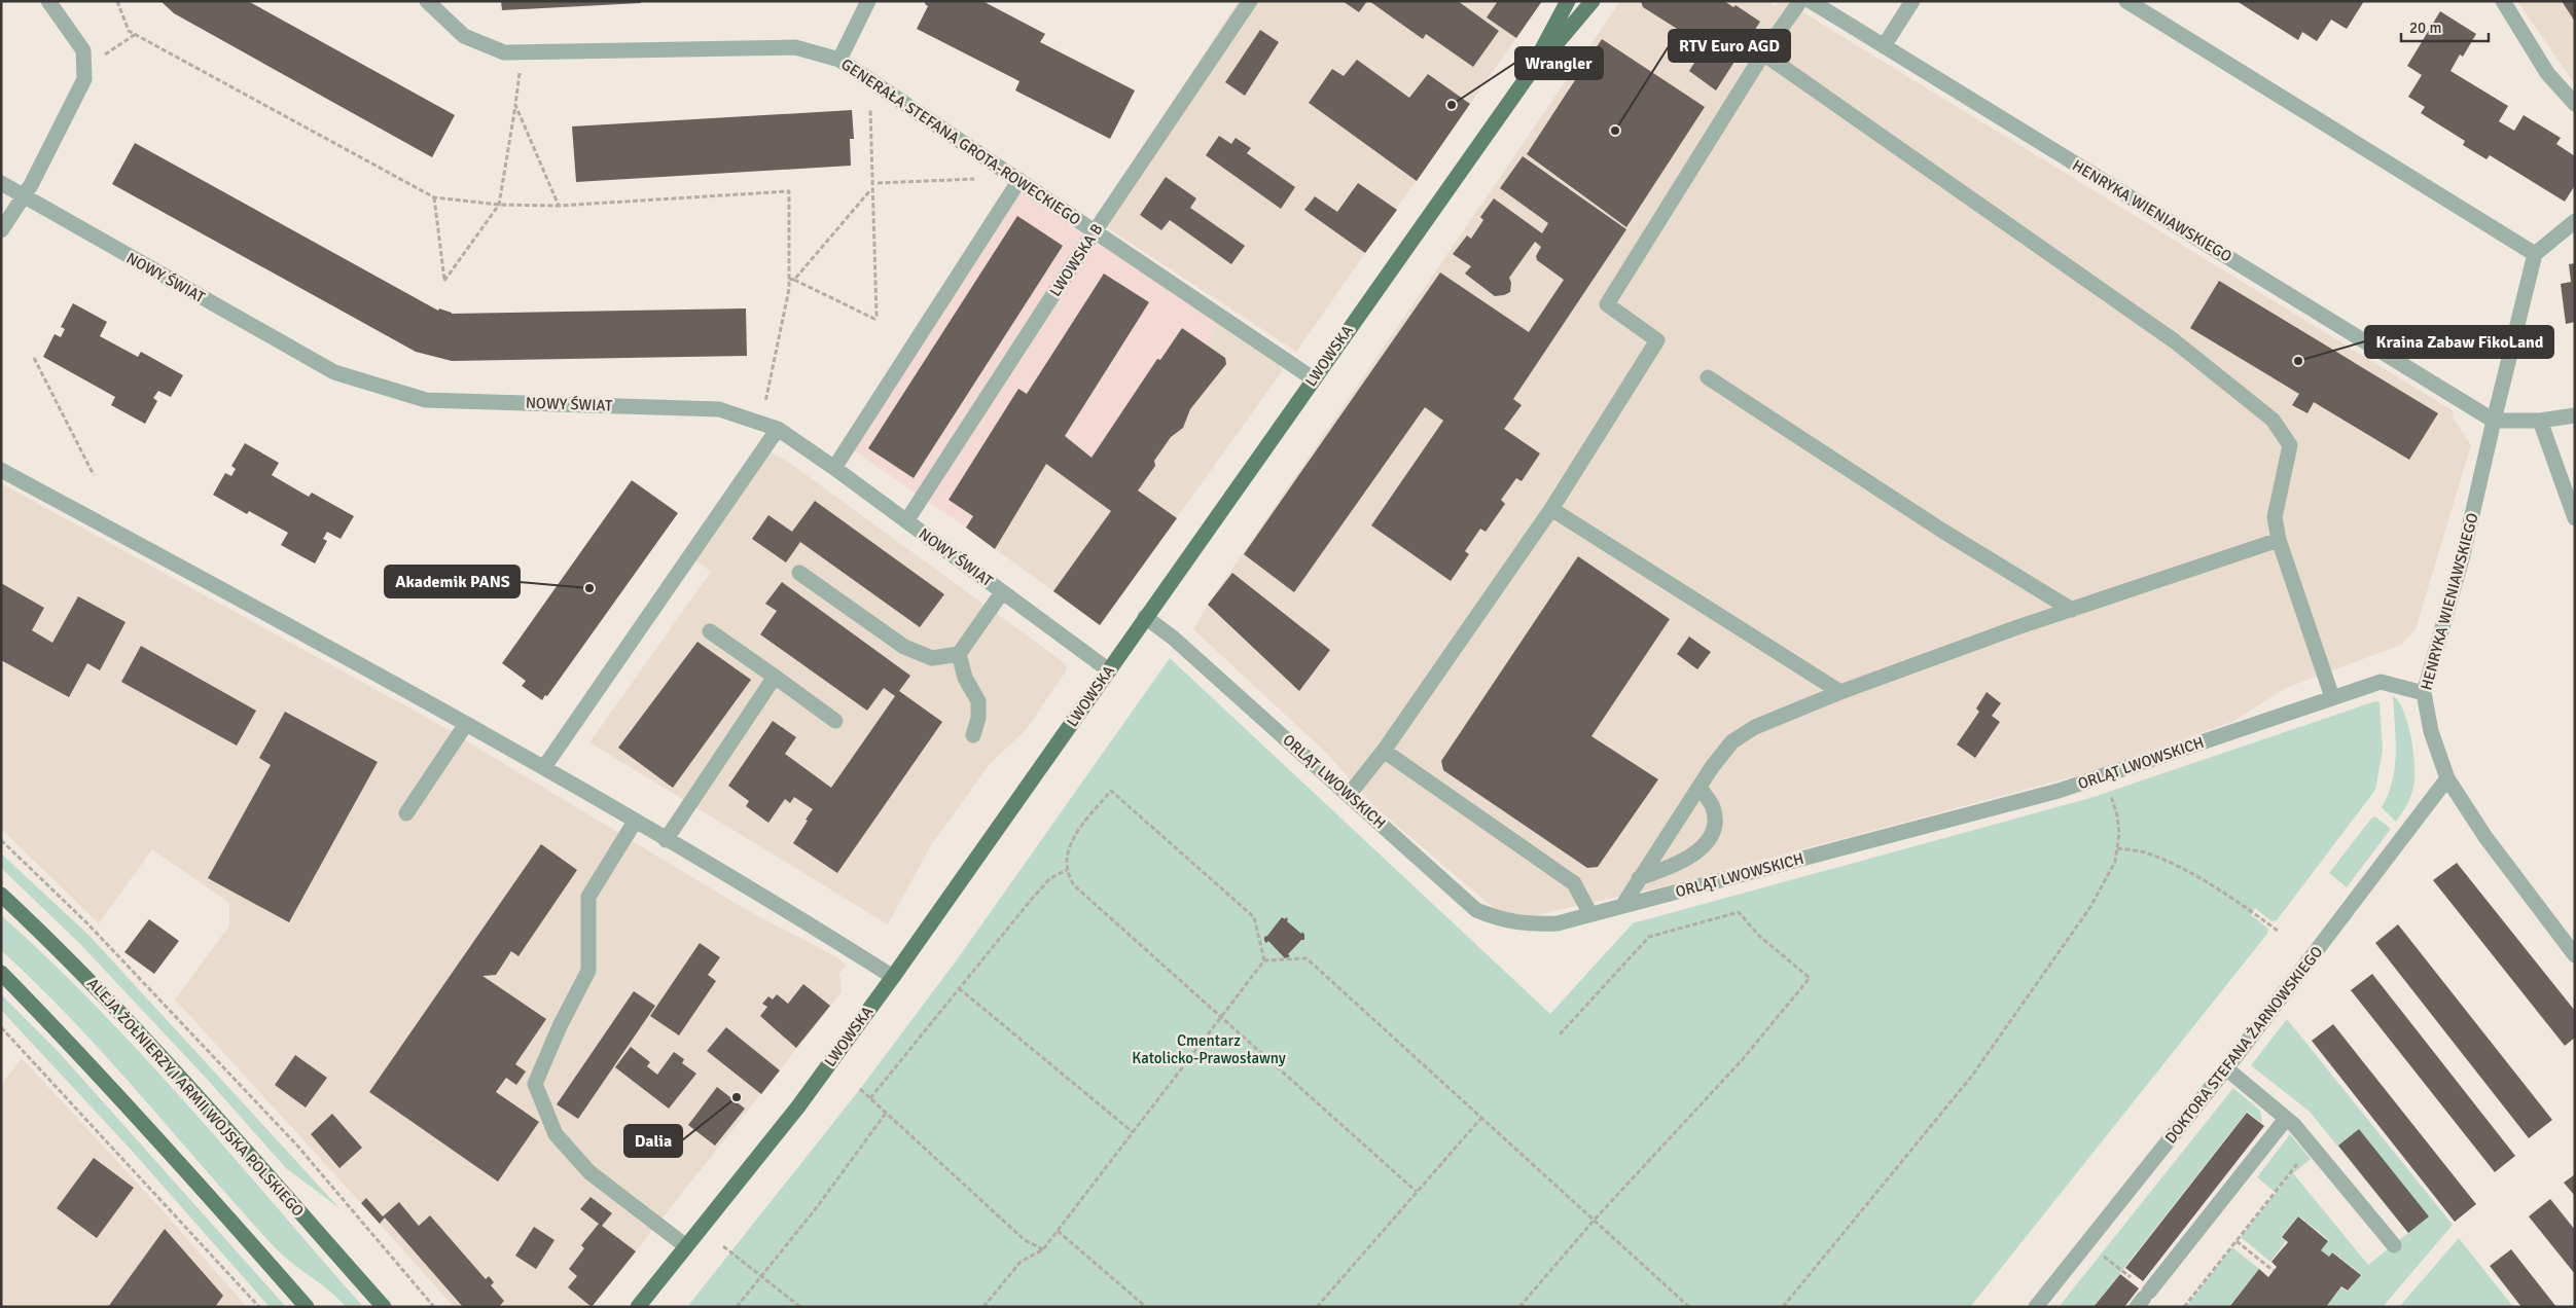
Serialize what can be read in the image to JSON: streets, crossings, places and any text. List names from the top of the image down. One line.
{"streets":{"main road":["LWOWSKA","ALEJA ŻOŁNIERZY I ARMII WOJSKA POLSKIEGO"],"street":["GENERAŁA STEFANA GROTA-ROWECKIEGO","HENRYKA WIENIAWSKIEGO","LWOWSKA B","NOWY ŚWIAT","ORLĄT LWOWSKICH","DOKTORA STEFANA ŻARNOWSKIEGO"]},"crossings":[["GENERAŁA STEFANA GROTA-ROWECKIEGO","LWOWSKA B"],["GENERAŁA STEFANA GROTA-ROWECKIEGO","LWOWSKA"],["HENRYKA WIENIAWSKIEGO","ORLĄT LWOWSKICH"],["HENRYKA WIENIAWSKIEGO","DOKTORA STEFANA ŻARNOWSKIEGO"],["LWOWSKA B","NOWY ŚWIAT"],["NOWY ŚWIAT","LWOWSKA"],["LWOWSKA","ORLĄT LWOWSKICH"]],"parks":["Cmentarz Katolicko-Prawosławny"],"places":["Wrangler","RTV Euro AGD","Kraina Zabaw FikoLand","Akademik PANS","Dalia"],"scale_bar":"20 m"}
